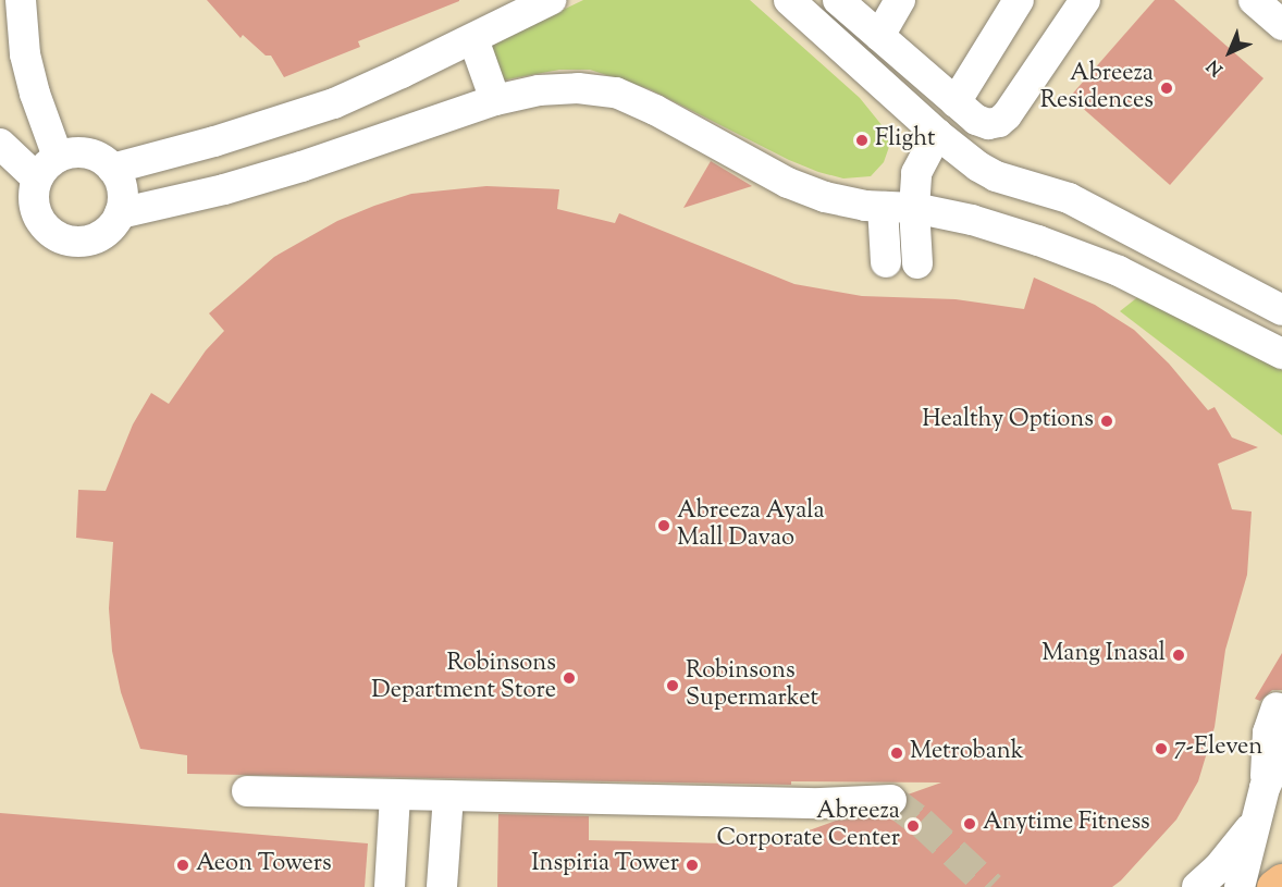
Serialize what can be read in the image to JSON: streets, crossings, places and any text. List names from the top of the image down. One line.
{"places":["Abreeza Residences","Flight","Healthy Options","Abreeza Ayala Mall Davao","Mang Inasal","Robinsons Department Store","Robinsons Supermarket","7-Eleven","Metrobank","Anytime Fitness","Abreeza Corporate Center","Aeon Towers","Inspiria Tower"],"north":"bottom left"}
